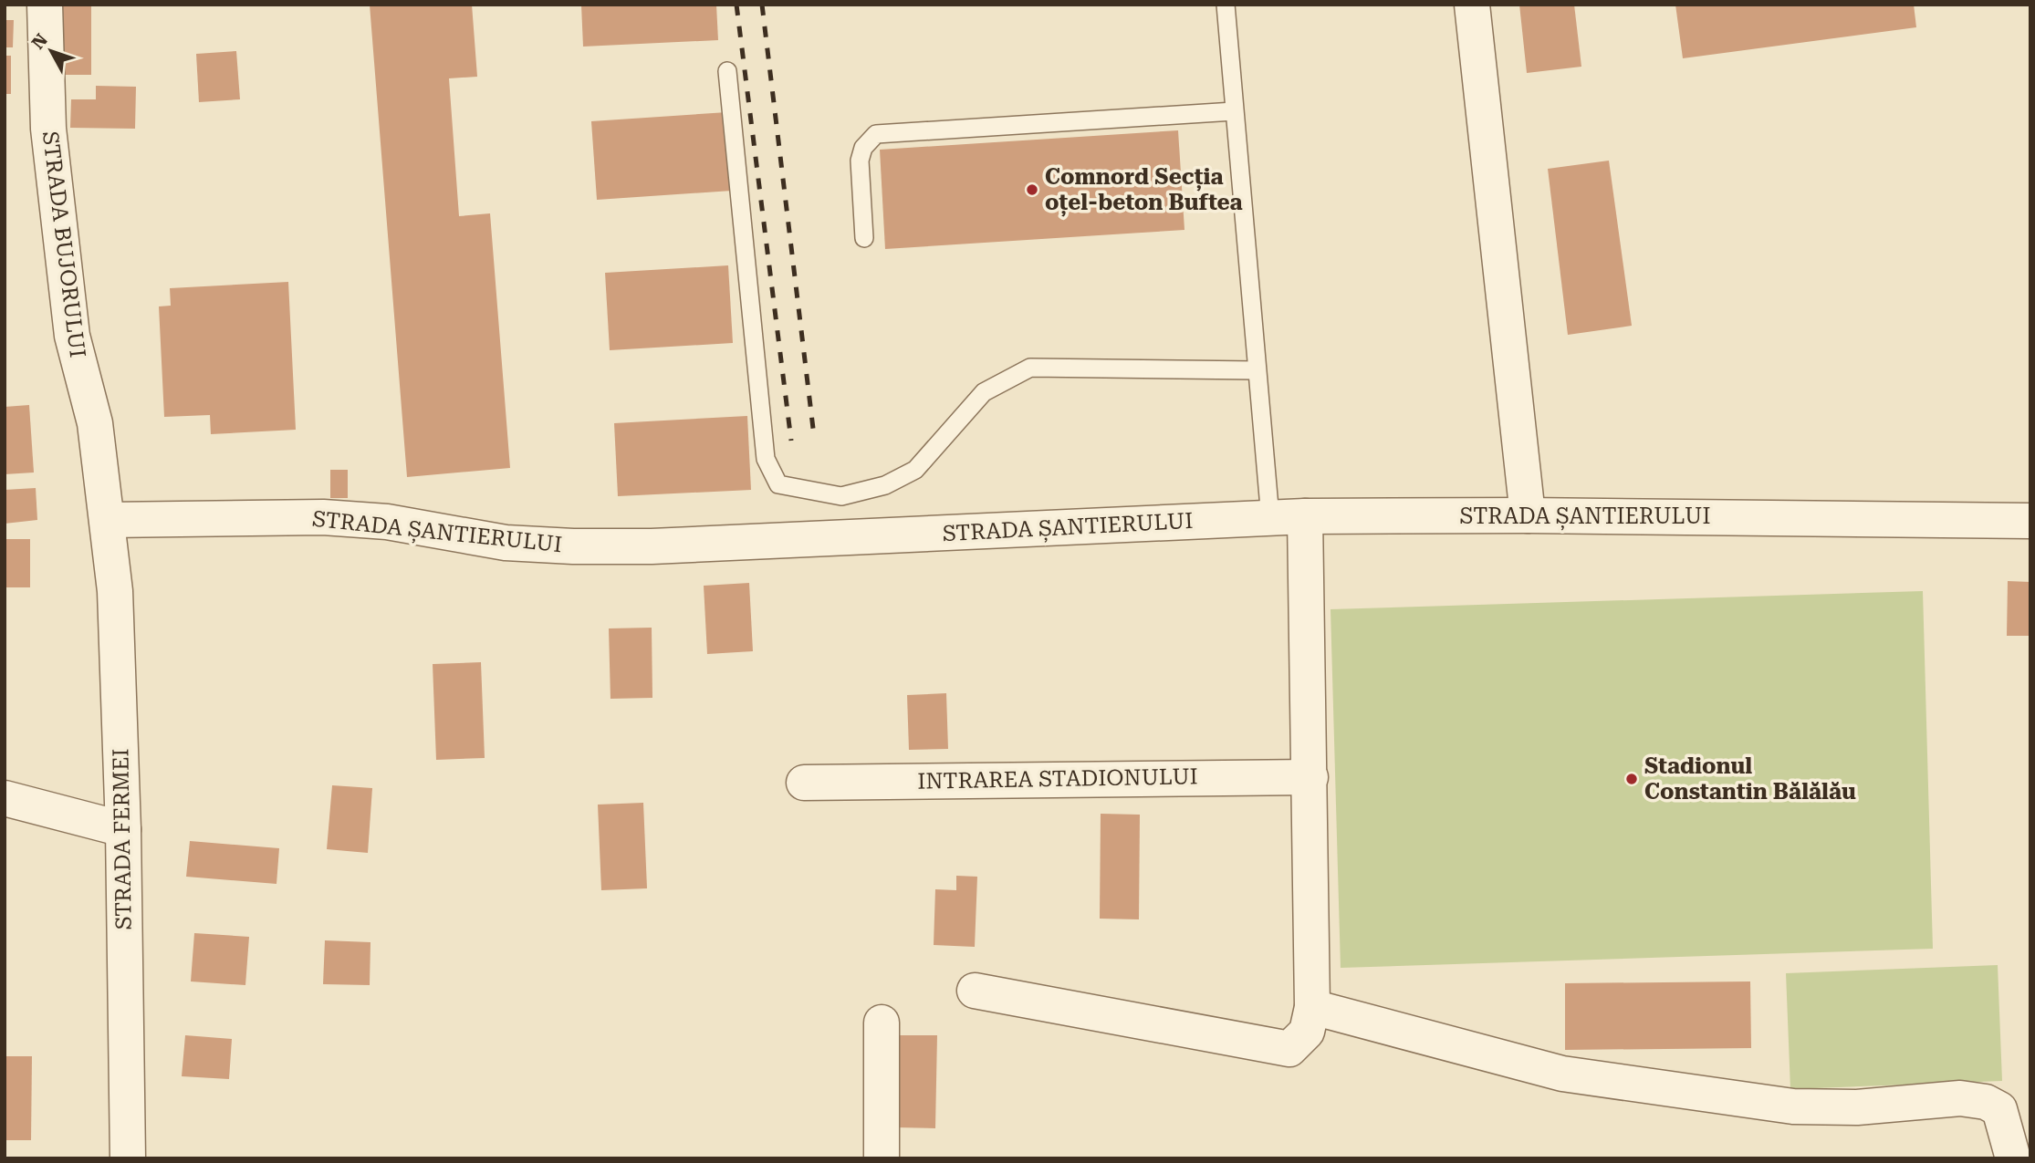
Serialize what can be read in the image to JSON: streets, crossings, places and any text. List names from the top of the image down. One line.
{"streets":{"street":["STRADA BUJORULUI","STRADA ȘANTIERULUI","INTRAREA STADIONULUI","STRADA FERMEI"]},"crossings":[["STRADA BUJORULUI","STRADA ȘANTIERULUI"],["STRADA BUJORULUI","STRADA FERMEI"],["STRADA ȘANTIERULUI","STRADA FERMEI"]],"places":["Comnord Secția oțel-beton Buftea","Stadionul Constantin Bălălău"],"north":"top left"}
